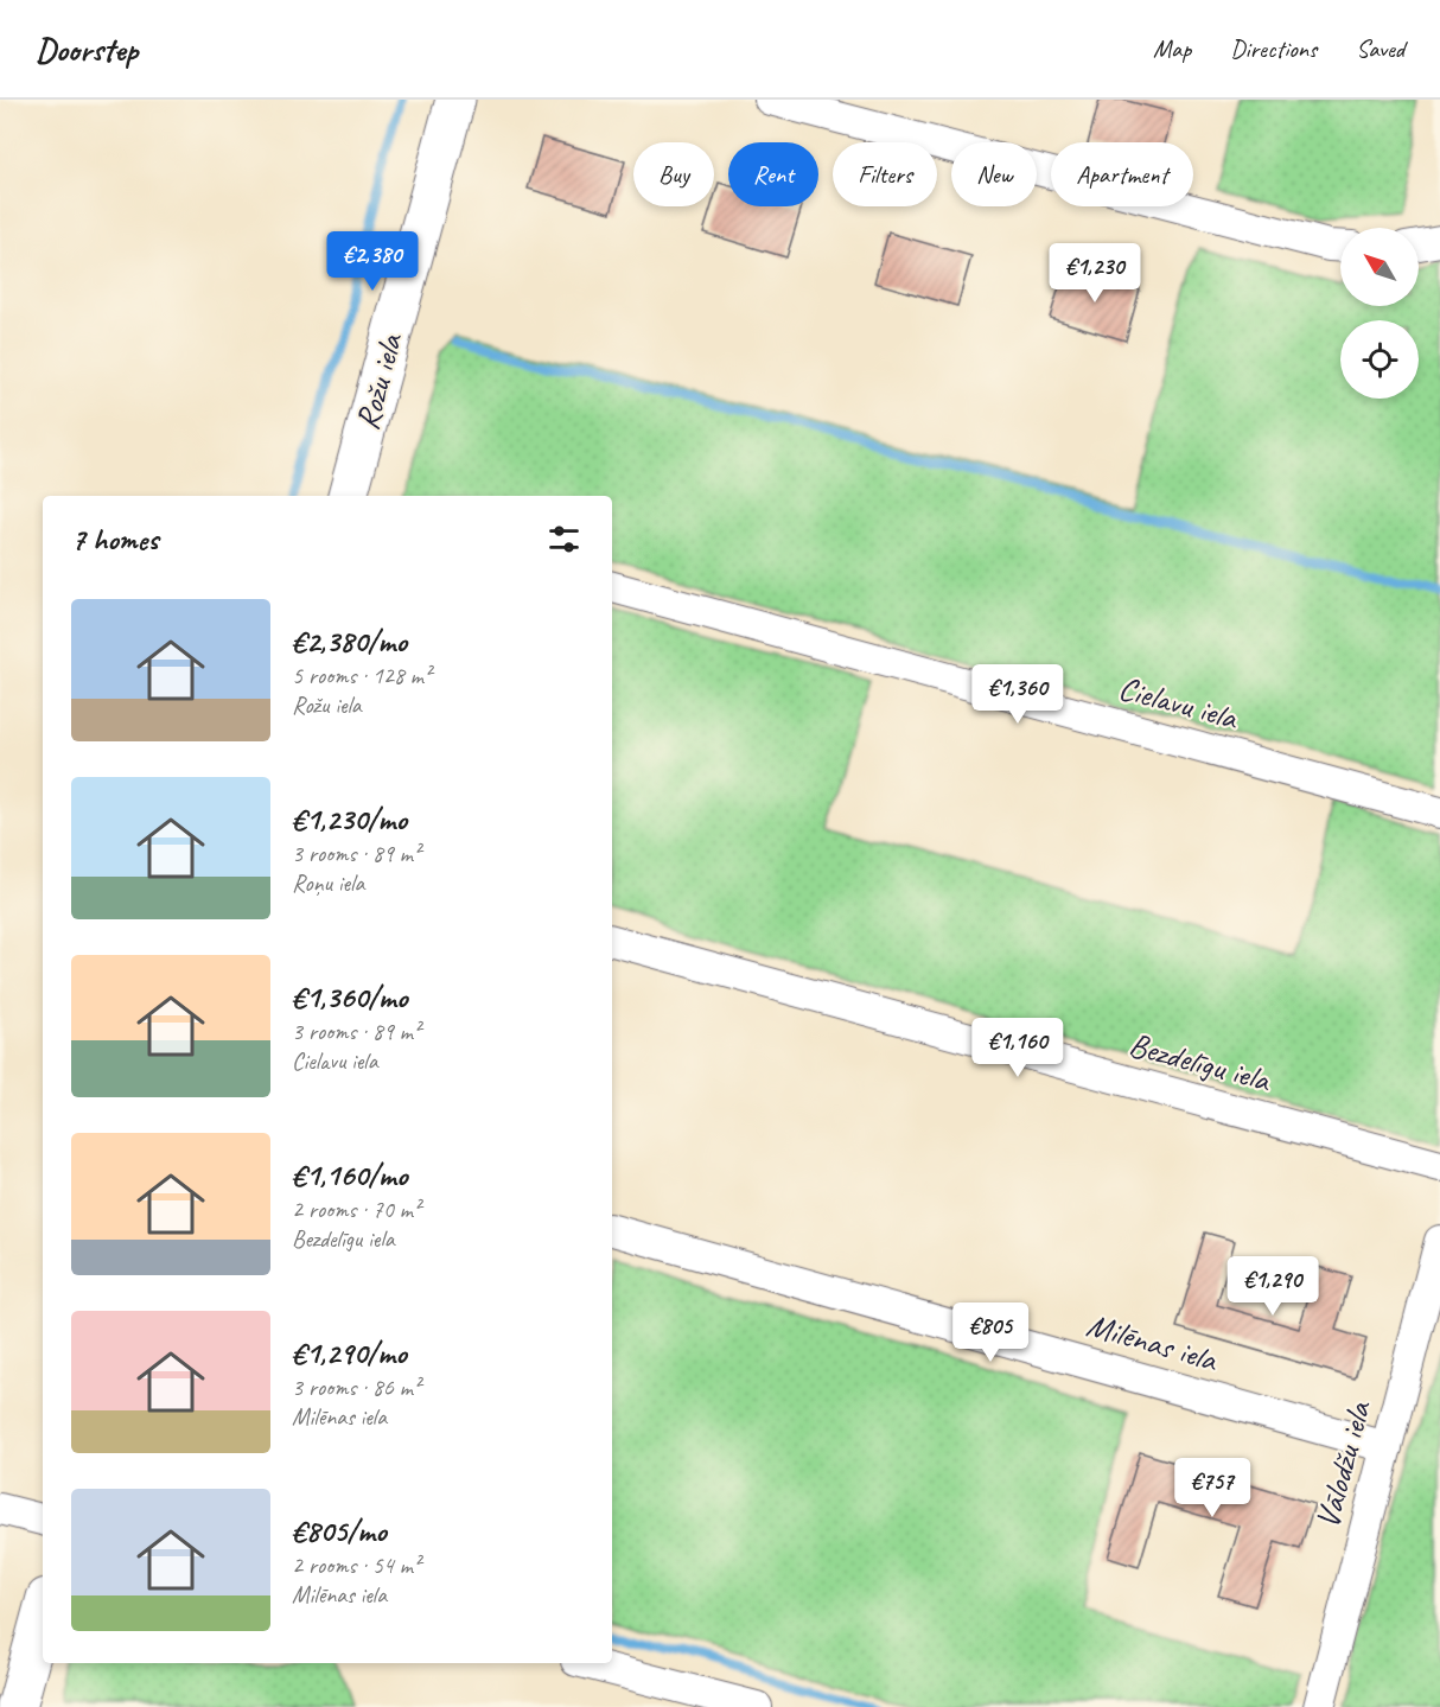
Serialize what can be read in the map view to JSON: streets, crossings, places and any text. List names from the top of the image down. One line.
{"streets":{"street":["Rožu iela","Cielavu iela","Bezdelīgu iela","Milēnas iela","Vālodžu iela"]},"crossings":[["Milēnas iela","Vālodžu iela"]],"north":"top left","page":{"header":"Doorstep","nav":["Map","Directions","Saved"],"chip":["Buy","Rent","Filters","New","Apartment"],"price":["€2,380","€1,230","€1,360","€1,160","€1,290","€805","€757"],"heading":"7 homes","list":[{"name":"€2,380/mo","note":"5 rooms · 128 m² · Rožu iela"},{"name":"€1,230/mo","note":"3 rooms · 89 m² · Roņu iela"},{"name":"€1,360/mo","note":"3 rooms · 89 m² · Cielavu iela"},{"name":"€1,160/mo","note":"2 rooms · 70 m² · Bezdelīgu iela"},{"name":"€1,290/mo","note":"3 rooms · 86 m² · Milēnas iela"},{"name":"€805/mo","note":"2 rooms · 54 m² · Milēnas iela"}]}}
